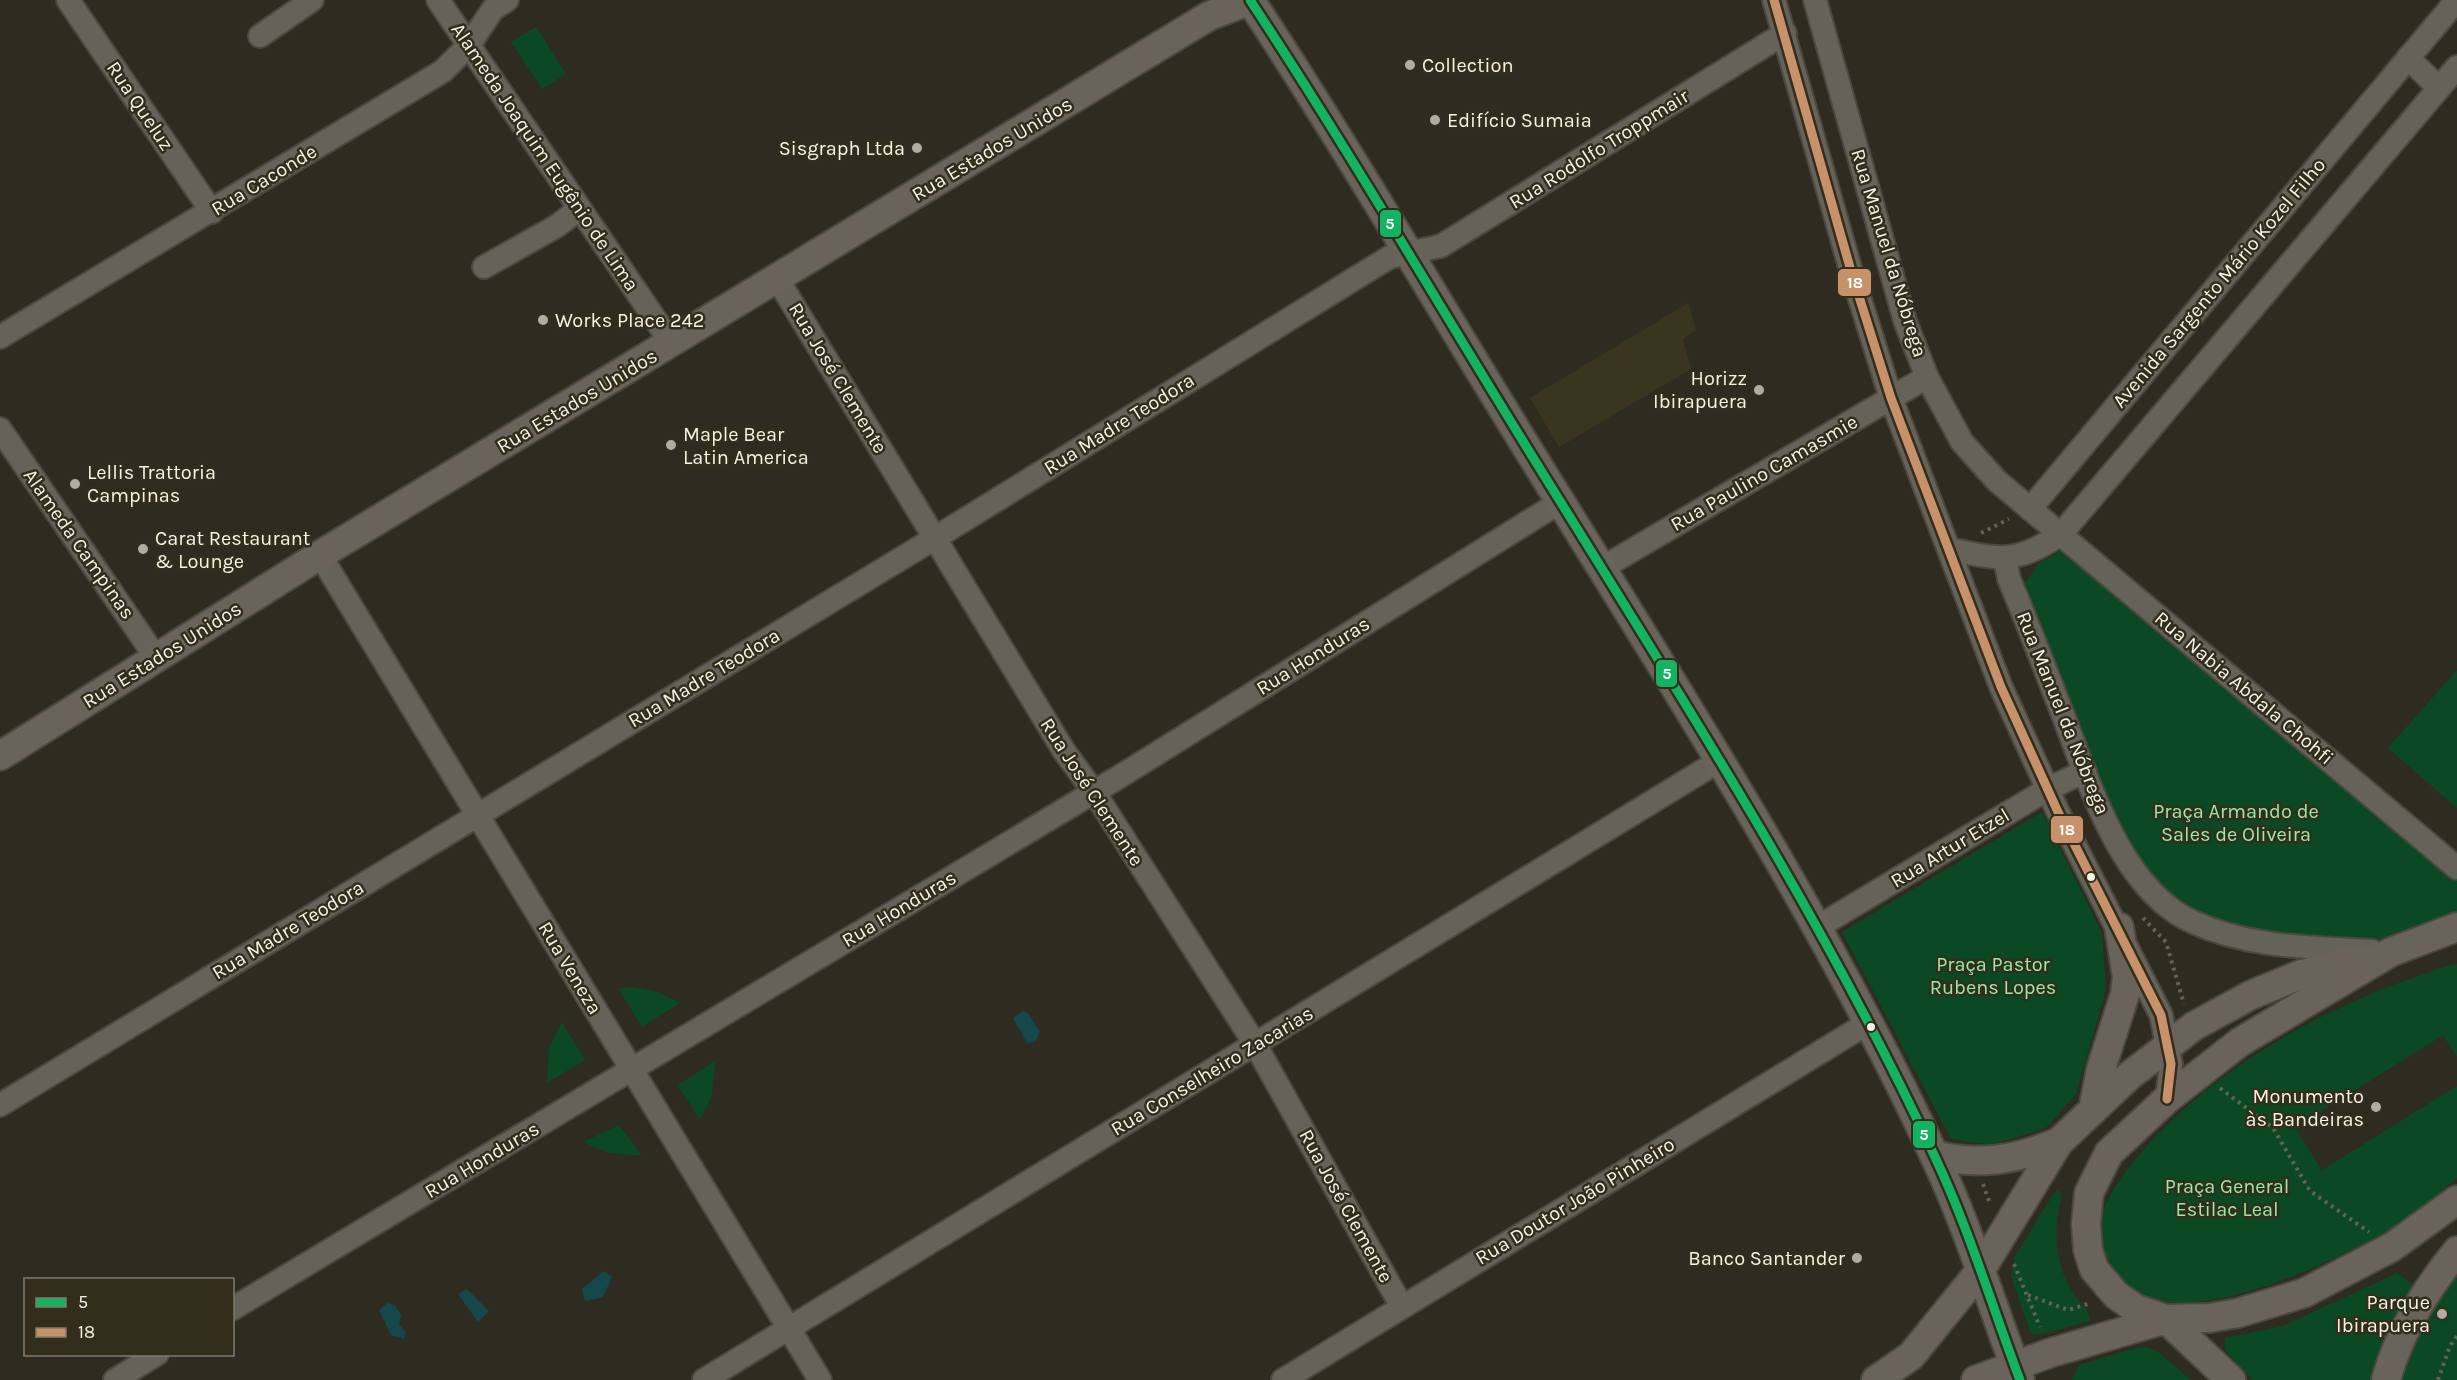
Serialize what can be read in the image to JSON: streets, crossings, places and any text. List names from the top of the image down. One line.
{"streets":{"main road":["Rua Estados Unidos"],"street":["Rua Queluz","Rua Rodolfo Troppmair","Alameda Joaquim Eugênio de Lima","Rua Caconde","Rua Manuel da Nóbrega","Avenida Sargento Mário Kozel Filho","Rua José Clemente","Rua Madre Teodora","Rua Paulino Camasmie","Alameda Campinas","Rua Honduras","Rua Nabia Abdala Chohfi","Rua Artur Etzel","Rua Veneza","Rua Conselheiro Zacarias","Rua Doutor João Pinheiro"]},"crossings":[["Rua Queluz","Rua Caconde"],["Rua Estados Unidos","Alameda Joaquim Eugênio de Lima"],["Rua Estados Unidos","Rua José Clemente"],["Rua Estados Unidos","Alameda Campinas"],["Rua Estados Unidos","Rua Veneza"],["Rua Rodolfo Troppmair","Rua Manuel da Nóbrega"],["Rua Rodolfo Troppmair","Rua Madre Teodora"],["Alameda Joaquim Eugênio de Lima","Rua Caconde"],["Rua Manuel da Nóbrega","Avenida Sargento Mário Kozel Filho"],["Rua Manuel da Nóbrega","Rua Paulino Camasmie"],["Rua Manuel da Nóbrega","Rua Nabia Abdala Chohfi"],["Rua Manuel da Nóbrega","Rua Artur Etzel"],["Avenida Sargento Mário Kozel Filho","Rua Nabia Abdala Chohfi"],["Rua José Clemente","Rua Madre Teodora"],["Rua José Clemente","Rua Honduras"],["Rua José Clemente","Rua Conselheiro Zacarias"],["Rua José Clemente","Rua Doutor João Pinheiro"],["Rua Madre Teodora","Rua Veneza"],["Rua Honduras","Rua Veneza"],["Rua Veneza","Rua Conselheiro Zacarias"]],"parks":["Praça Armando de Sales de Oliveira","Praça Pastor Rubens Lopes","Praça General Estilac Leal"],"places":["Collection","Edifício Sumaia","Sisgraph Ltda","Works Place 242","Horizz Ibirapuera","Maple Bear Latin America","Lellis Trattoria Campinas","Carat Restaurant & Lounge","Monumento às Bandeiras","Banco Santander","Parque Ibirapuera"],"lines":["transit line 5","transit line 18"],"legend":["5","18"]}
